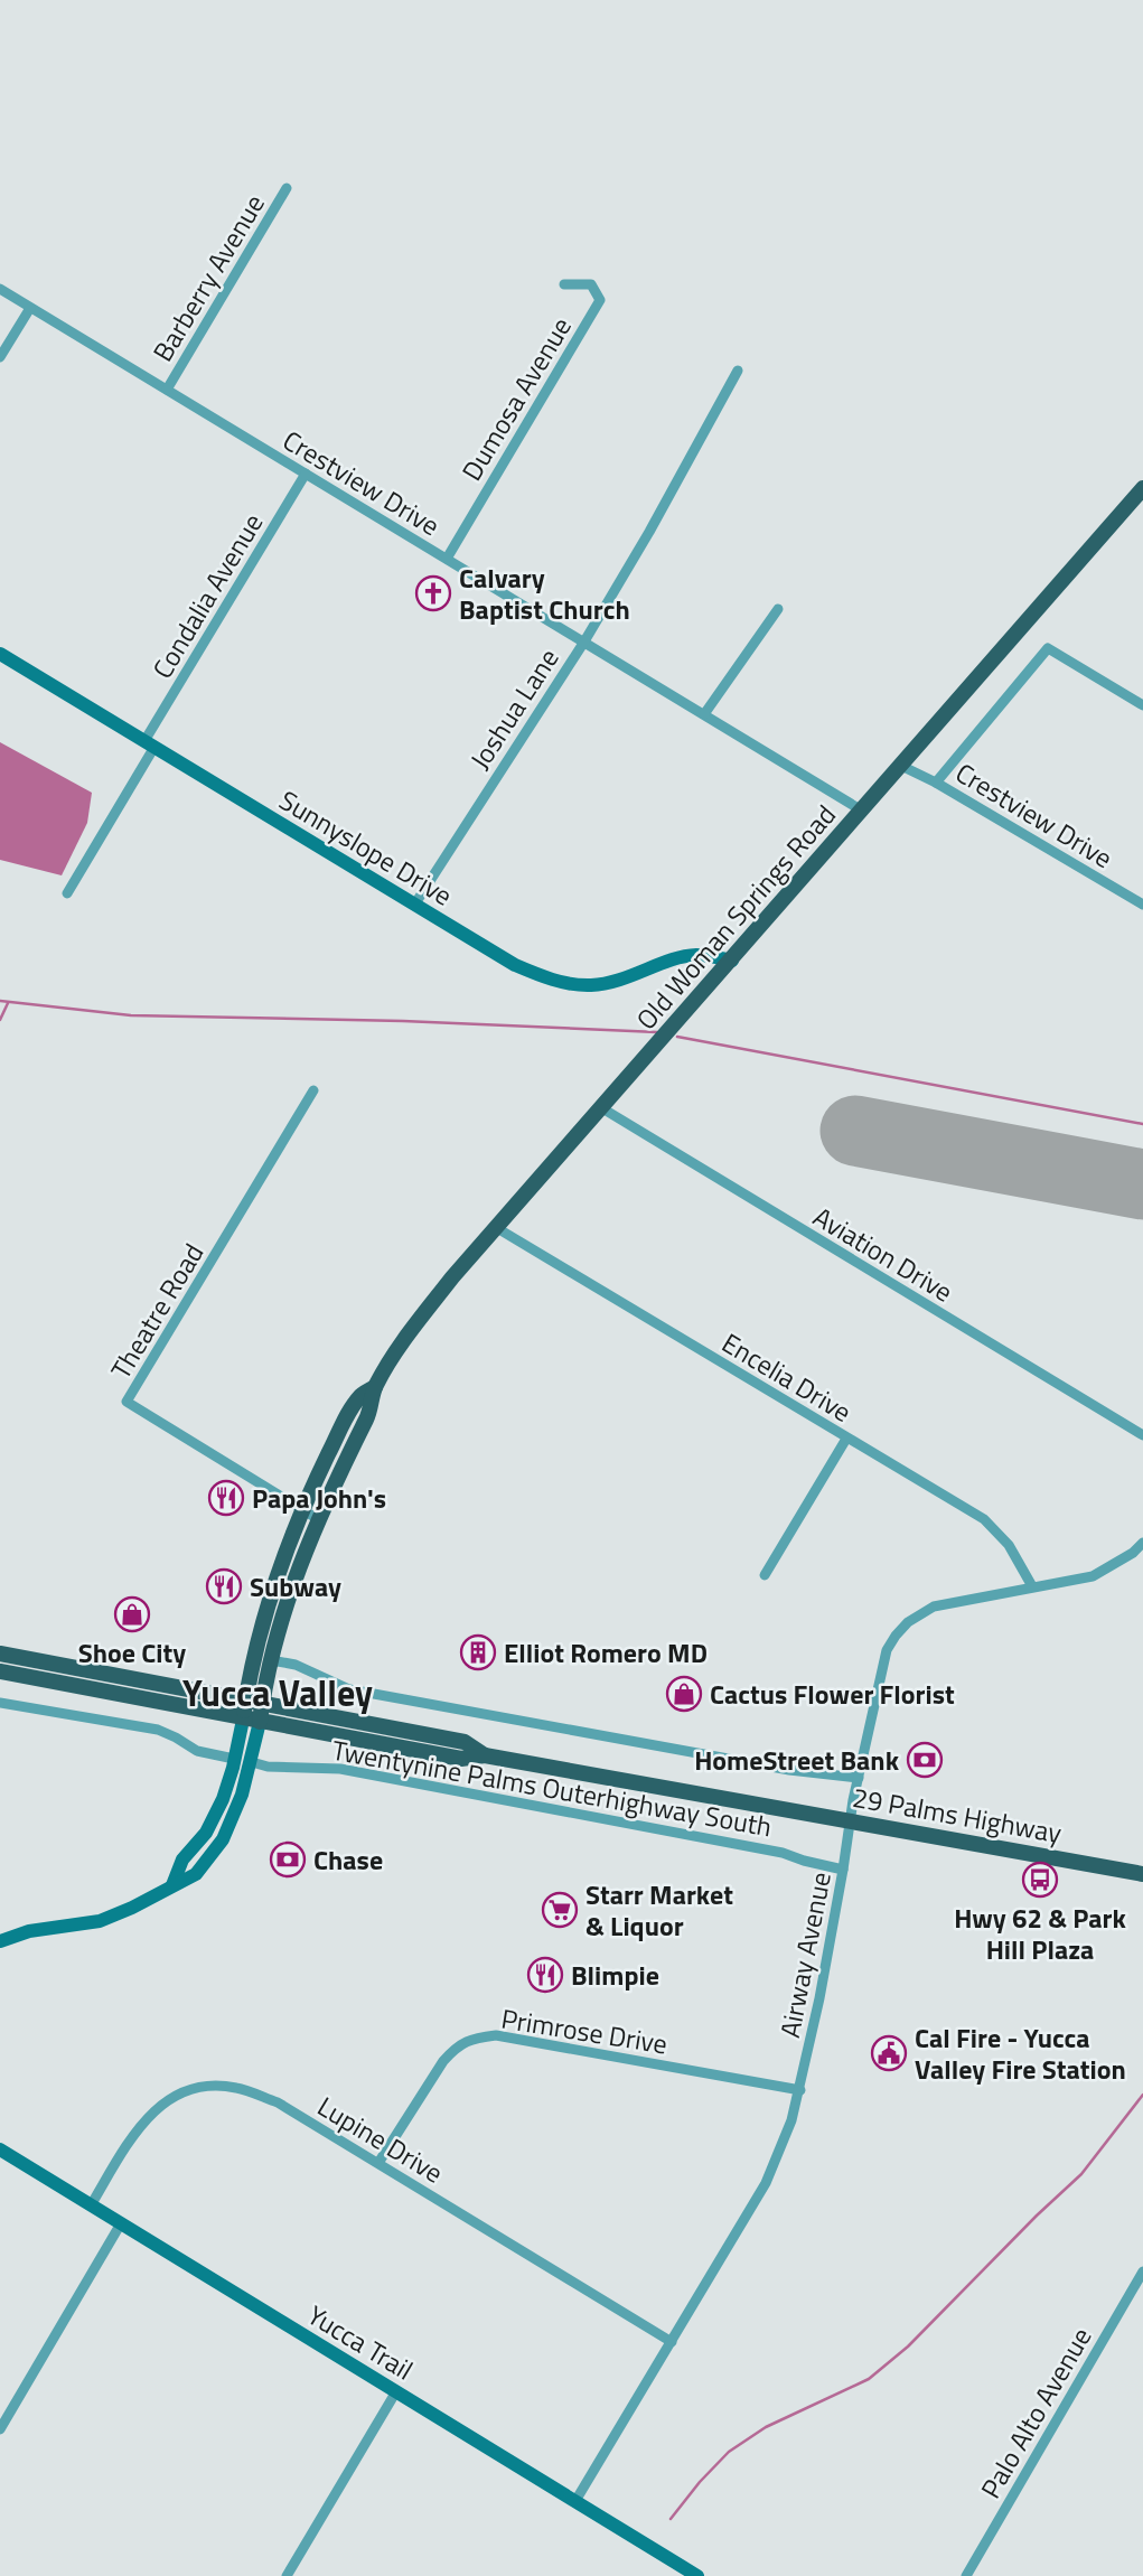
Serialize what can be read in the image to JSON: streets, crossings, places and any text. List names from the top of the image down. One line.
{"streets":{"main road":["Sunnyslope Drive","Old Woman Springs Road","29 Palms Highway","Yucca Trail"],"street":["Barberry Avenue","Dumosa Avenue","Crestview Drive","Condalia Avenue","Joshua Lane","Aviation Drive","Theatre Road","Encelia Drive","Twentynine Palms Outerhighway South","Airway Avenue","Primrose Drive","Lupine Drive","Palo Alto Avenue"]},"crossings":[["Barberry Avenue","Crestview Drive"],["Dumosa Avenue","Crestview Drive"],["Crestview Drive","Condalia Avenue"],["Crestview Drive","Joshua Lane"],["Crestview Drive","Old Woman Springs Road"],["Condalia Avenue","Sunnyslope Drive"],["Joshua Lane","Sunnyslope Drive"],["Sunnyslope Drive","Old Woman Springs Road"],["Old Woman Springs Road","Aviation Drive"],["Old Woman Springs Road","Theatre Road"],["Old Woman Springs Road","Encelia Drive"],["Old Woman Springs Road","29 Palms Highway"],["Encelia Drive","Airway Avenue"],["Twentynine Palms Outerhighway South","Airway Avenue"],["29 Palms Highway","Airway Avenue"],["Airway Avenue","Primrose Drive"],["Airway Avenue","Lupine Drive"],["Airway Avenue","Yucca Trail"],["Primrose Drive","Lupine Drive"],["Lupine Drive","Yucca Trail"]],"districts":["Yucca Valley"],"places":{"church":["Calvary Baptist Church"],"restaurant":["Papa John's","Subway","Blimpie"],"shop":["Shoe City","Cactus Flower Florist"],"building":["Elliot Romero MD"],"bank":["HomeStreet Bank","Chase"],"bus stop":["Hwy 62 & Park Hill Plaza"],"supermarket":["Starr Market & Liquor"],"public building":["Cal Fire - Yucca Valley Fire Station"]}}
